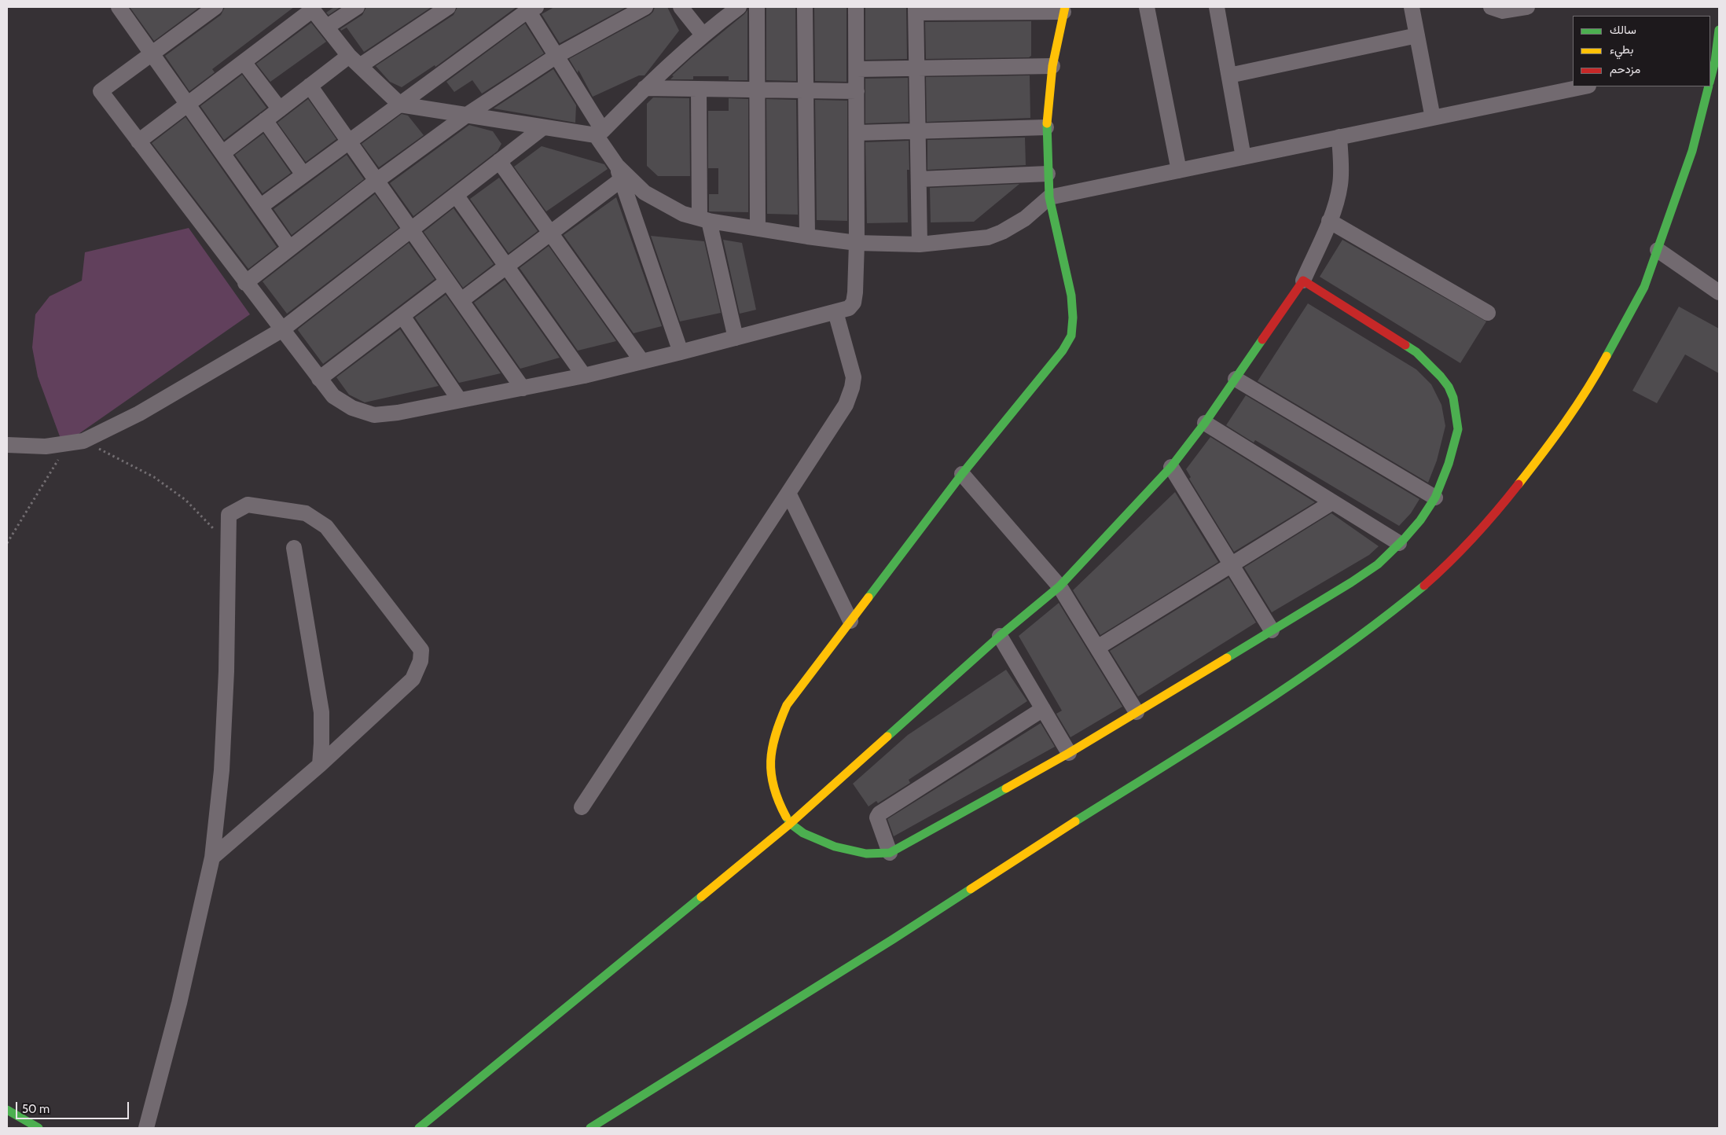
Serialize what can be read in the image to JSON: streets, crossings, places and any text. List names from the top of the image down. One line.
{"legend":["سالك","بطيء","مزدحم"],"scale_bar":"50 m"}
